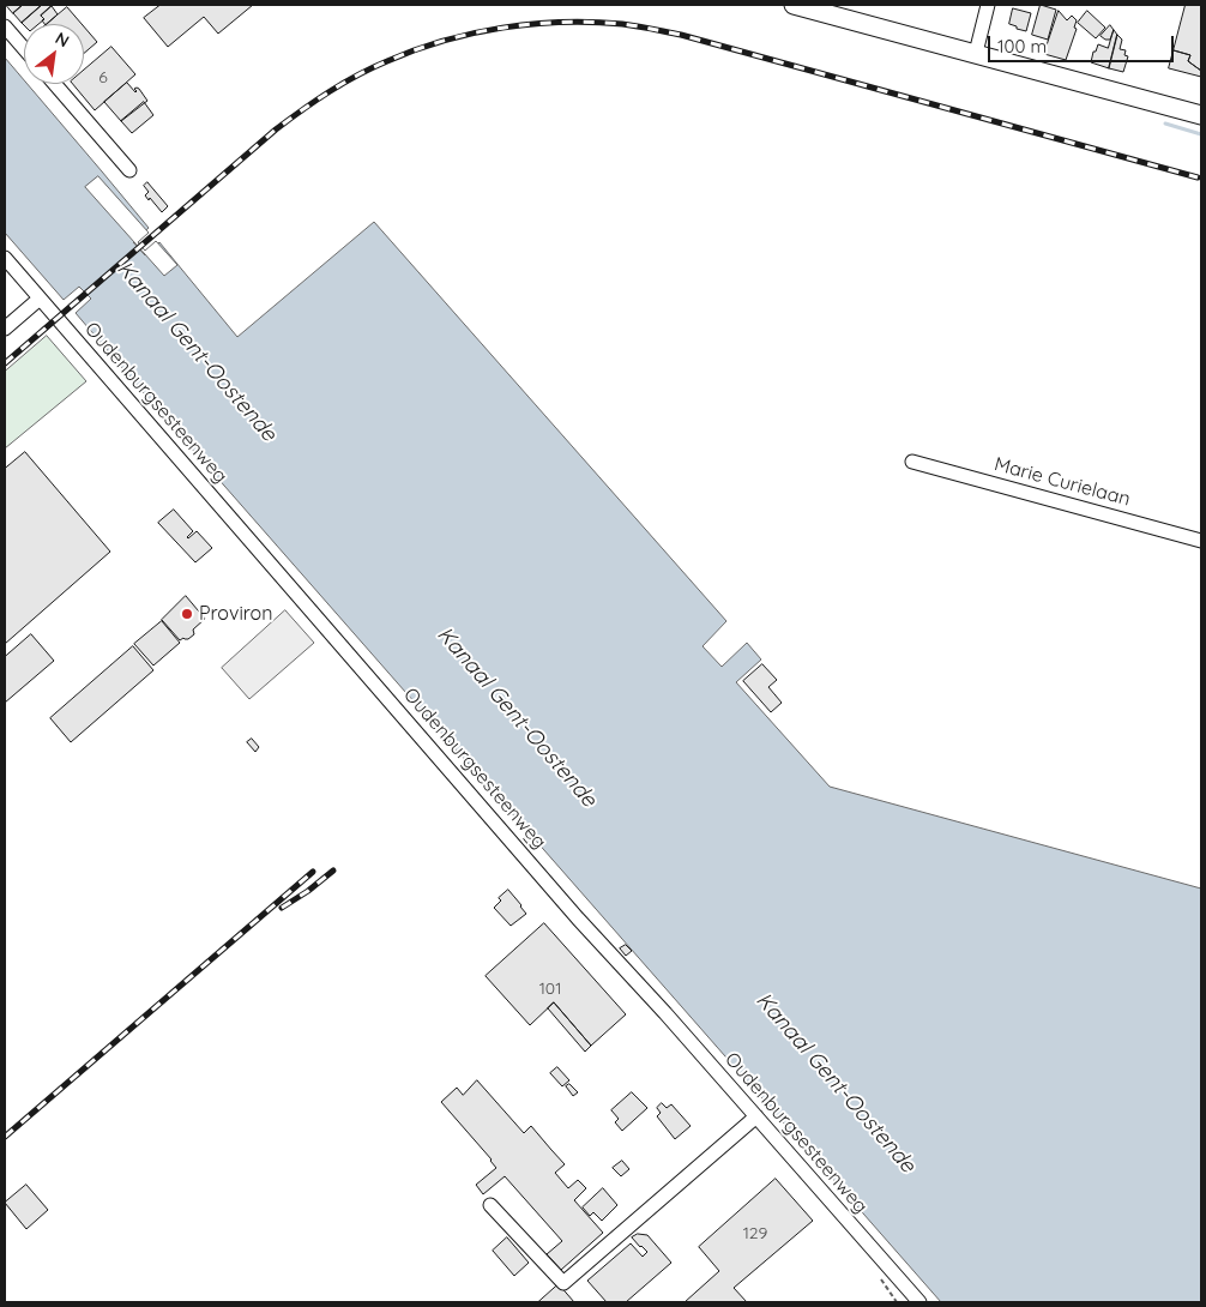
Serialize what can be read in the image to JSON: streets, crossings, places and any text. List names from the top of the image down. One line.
{"streets":{"street":["Oudenburgsesteenweg","Marie Curielaan"]},"water":["Kanaal Gent-Oostende"],"places":["Proviron"],"house_numbers":["6","101","129"],"scale_bar":"100 m","north":"top right"}
